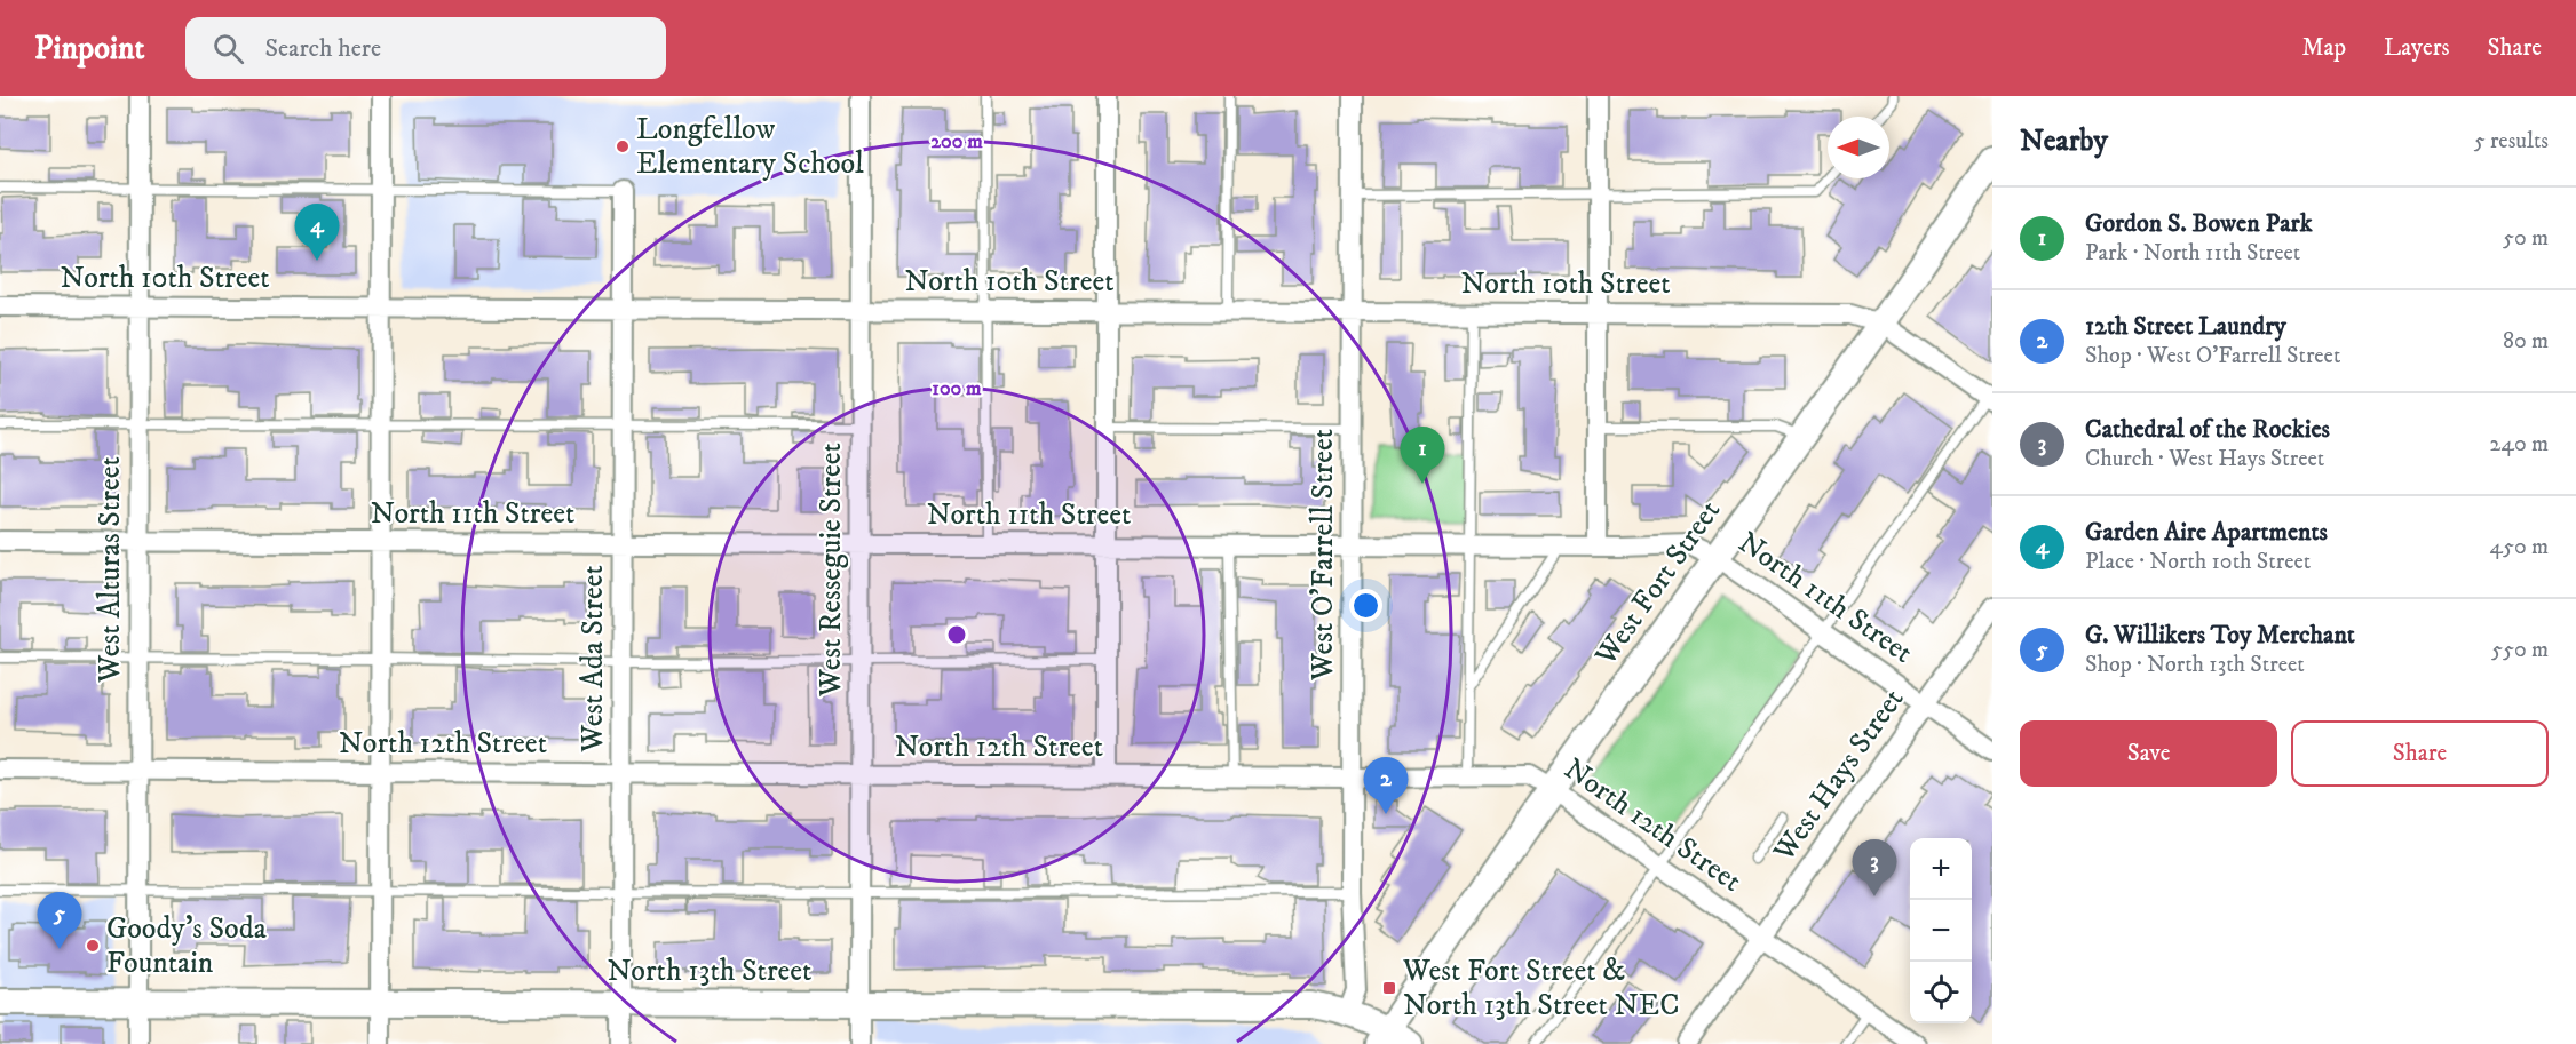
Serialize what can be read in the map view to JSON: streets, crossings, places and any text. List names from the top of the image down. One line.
{"streets":{"street":["North 10th Street","North 11th Street","West O'Farrell Street","West Alturas Street","West Resseguie Street","West Fort Street","West Ada Street","North 12th Street","West Hays Street","North 13th Street"]},"crossings":[["North 10th Street","West O'Farrell Street"],["North 10th Street","West Alturas Street"],["North 10th Street","West Resseguie Street"],["North 10th Street","West Fort Street"],["North 10th Street","West Ada Street"],["North 11th Street","West O'Farrell Street"],["North 11th Street","West Alturas Street"],["North 11th Street","West Resseguie Street"],["North 11th Street","West Fort Street"],["North 11th Street","West Ada Street"],["North 11th Street","West Hays Street"],["West O'Farrell Street","North 12th Street"],["West O'Farrell Street","North 13th Street"],["West Alturas Street","North 12th Street"],["West Alturas Street","North 13th Street"],["West Resseguie Street","North 12th Street"],["West Resseguie Street","North 13th Street"],["West Fort Street","North 12th Street"],["West Fort Street","North 13th Street"],["West Ada Street","North 12th Street"],["West Ada Street","North 13th Street"],["North 12th Street","West Hays Street"]],"places":{"other":["Longfellow Elementary School","Goody's Soda Fountain"],"transit":["West Fort Street & North 13th Street NEC"]},"north":"left","page":{"header":"Pinpoint","search":"Search here","nav":["Map","Layers","Share"],"heading":["Nearby","5 results"],"list":[{"mark":"1","name":"Gordon S. Bowen Park","note":"Park · North 11th Street","value":"50 m"},{"mark":"2","name":"12th Street Laundry","note":"Shop · West O'Farrell Street","value":"80 m"},{"mark":"3","name":"Cathedral of the Rockies","note":"Church · West Hays Street","value":"240 m"},{"mark":"4","name":"Garden Aire Apartments","note":"Place · North 10th Street","value":"450 m"},{"mark":"5","name":"G. Willikers Toy Merchant","note":"Shop · North 13th Street","value":"550 m"}],"pins":["4","1","2","3","5"],"buttons":["Save","Share"],"map_buttons":["+","−"]},"rings":["200 m","100 m"]}
